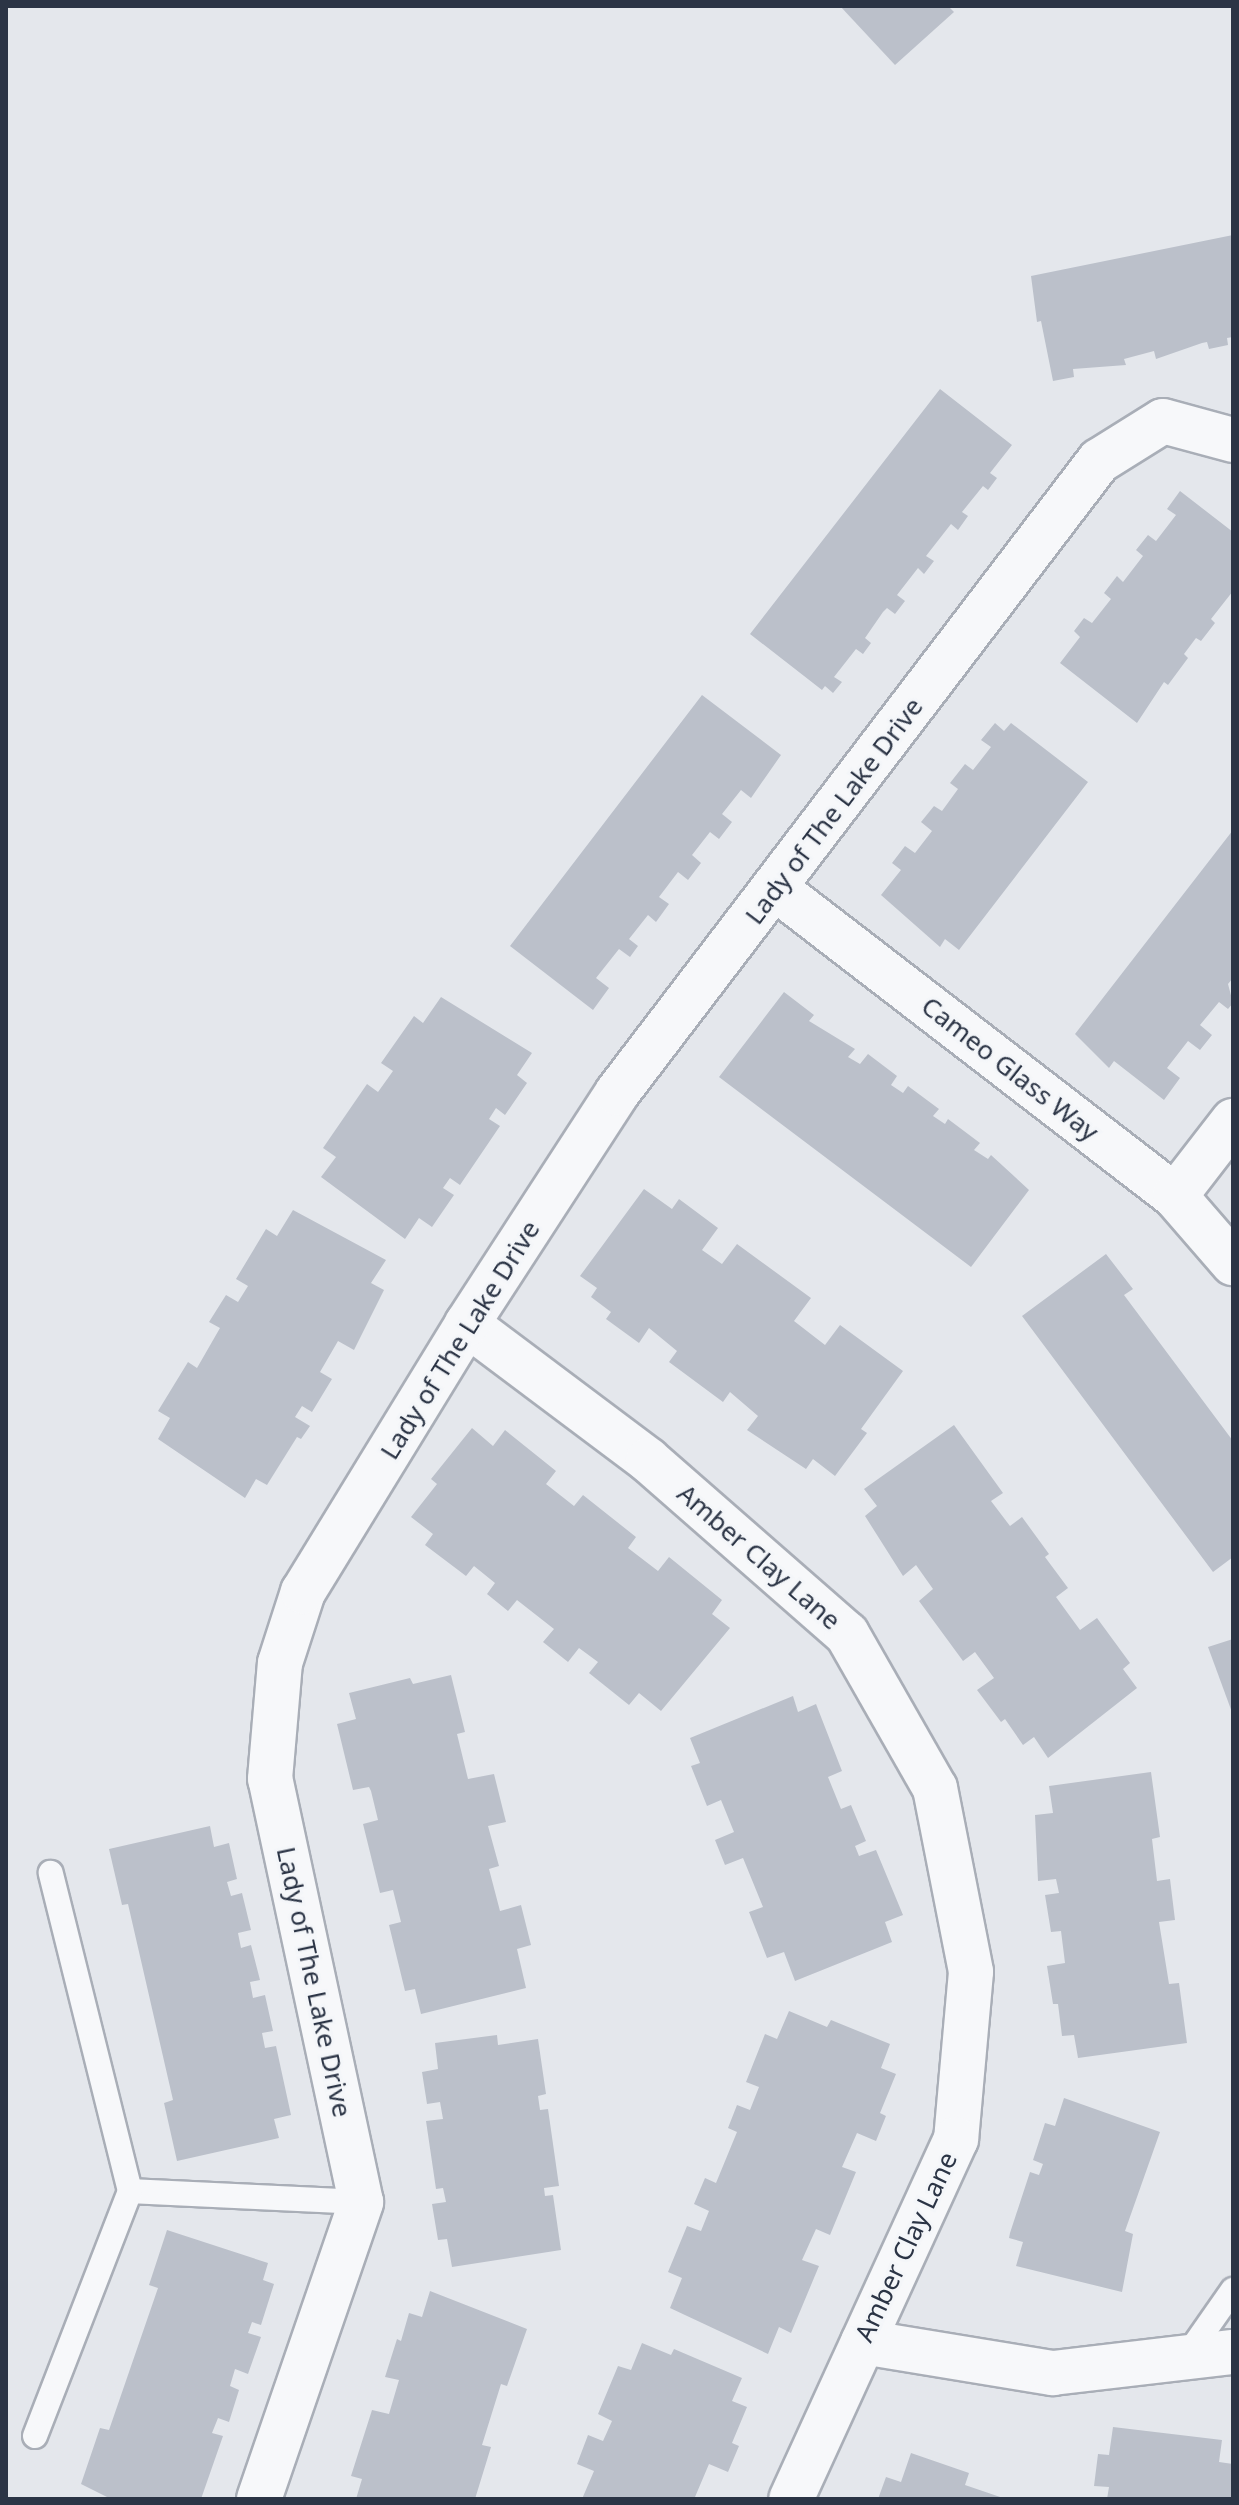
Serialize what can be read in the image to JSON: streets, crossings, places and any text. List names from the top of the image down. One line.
{"streets":{"street":["Lady of The Lake Drive","Cameo Glass Way","Amber Clay Lane"]},"crossings":[["Lady of The Lake Drive","Cameo Glass Way"],["Lady of The Lake Drive","Amber Clay Lane"]]}
